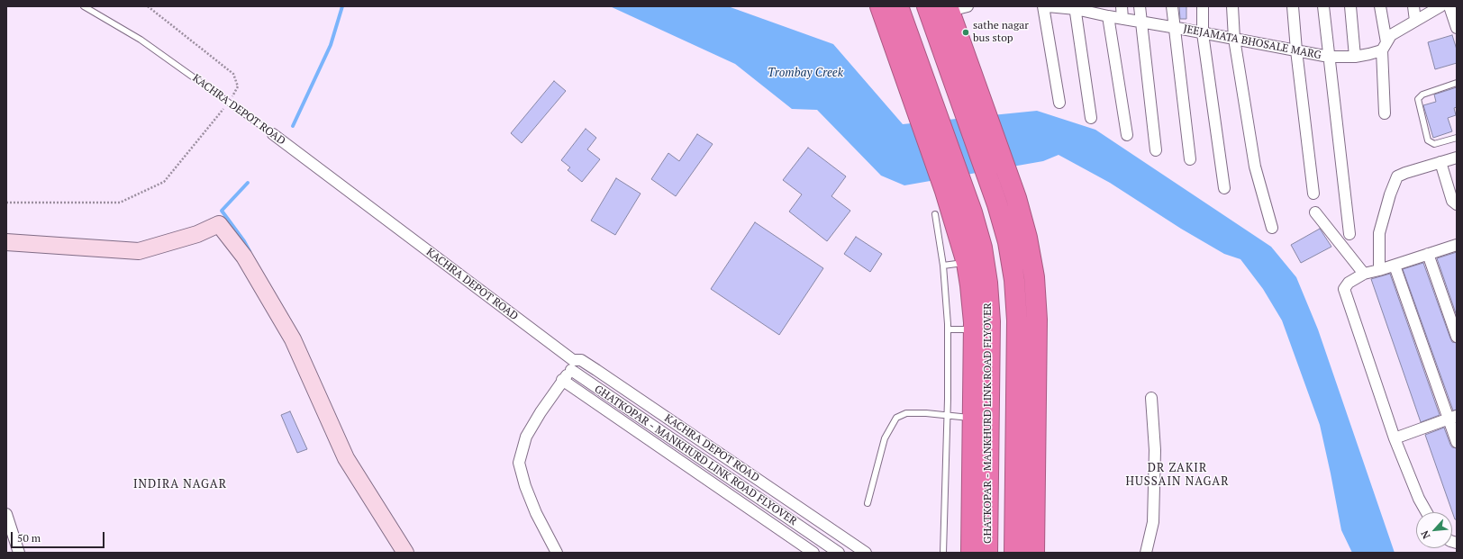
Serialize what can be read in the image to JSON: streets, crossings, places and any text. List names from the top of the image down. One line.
{"streets":{"highway":["GHATKOPAR - MANKHURD LINK ROAD FLYOVER"],"street":["JEEJAMATA BHOSALE MARG","KACHRA DEPOT ROAD"]},"crossings":[["KACHRA DEPOT ROAD","GHATKOPAR - MANKHURD LINK ROAD FLYOVER"]],"districts":["DR ZAKIR HUSSAIN NAGAR","INDIRA NAGAR"],"water":["Trombay Creek"],"places":["sathe nagar bus stop"],"scale_bar":"50 m","north":"bottom left"}
